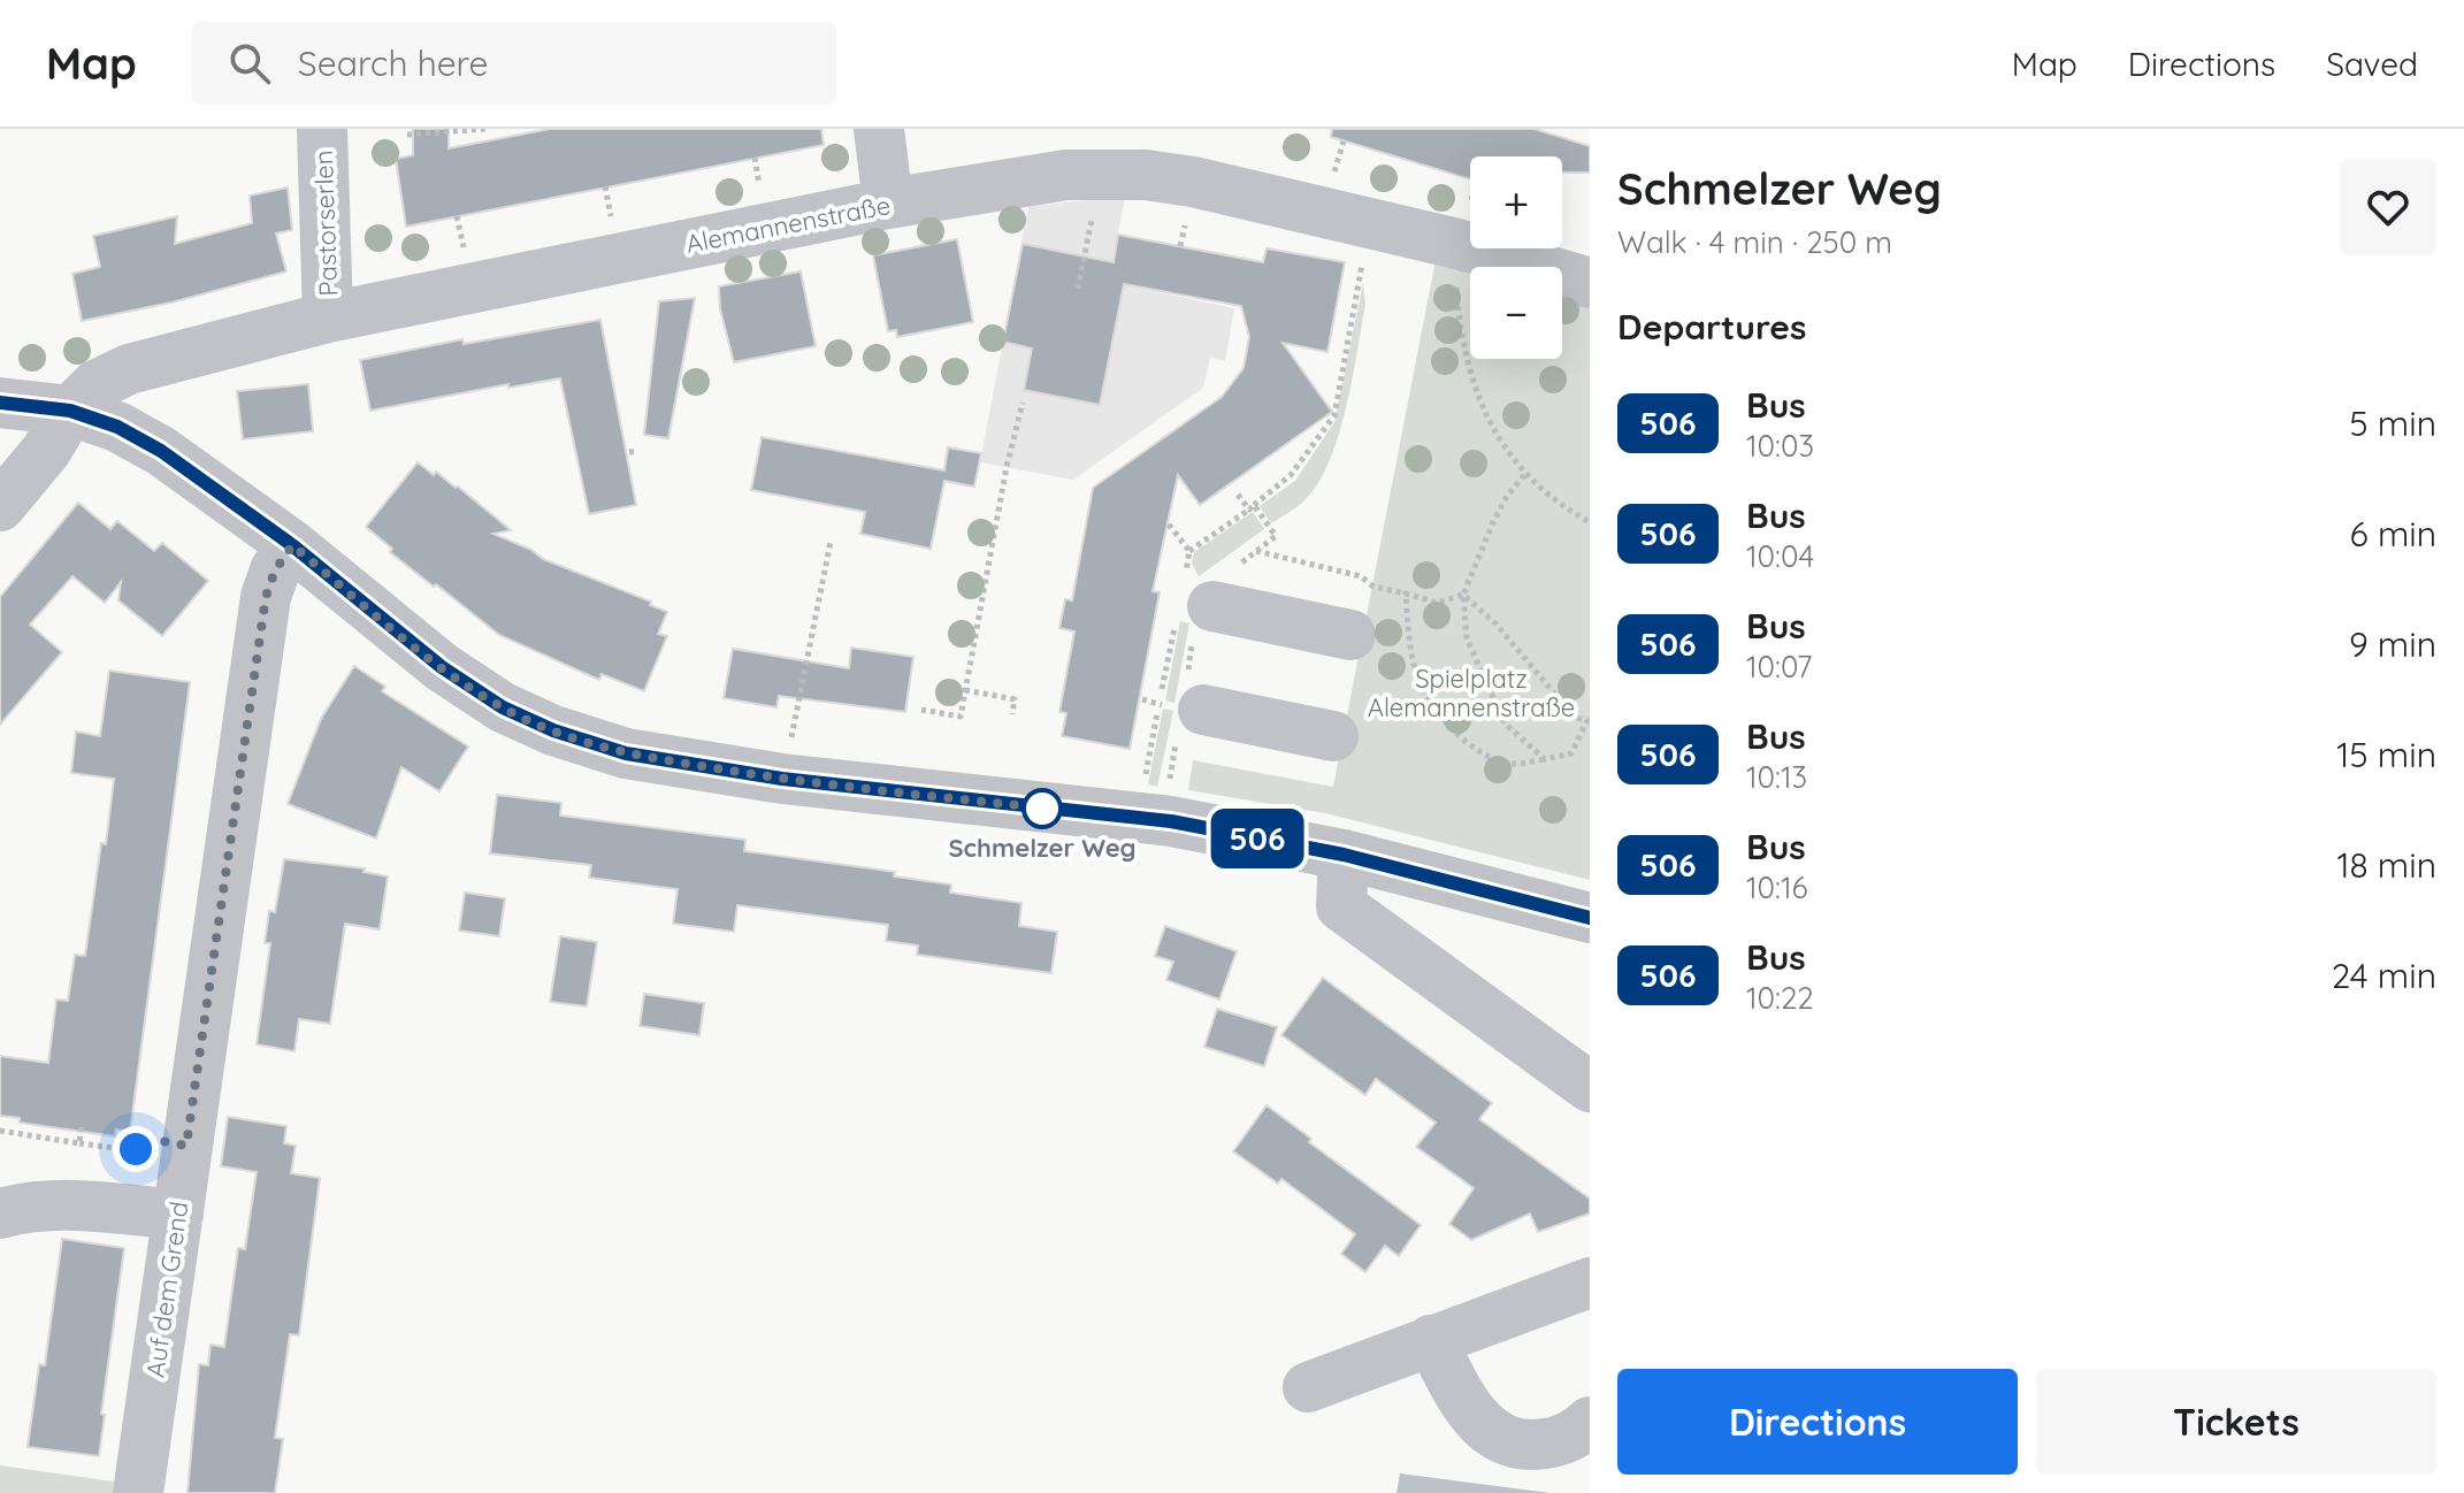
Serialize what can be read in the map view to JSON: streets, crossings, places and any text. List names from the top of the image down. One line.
{"streets":{"street":["Pastorserlen","Alemannenstraße","Auf dem Grend"]},"crossings":[["Pastorserlen","Alemannenstraße"]],"parks":["Spielplatz Alemannenstraße"],"places":["Schmelzer Weg"],"lines":["bus line 506"],"page":{"header":"Map","search":"Search here","nav":["Map","Directions","Saved"],"on_map":"506","heading":[["Schmelzer Weg","Walk · 4 min · 250 m"],"Departures"],"map_buttons":["+","−"],"list":[{"mark":"506","name":"Bus","note":"10:03","value":"5 min"},{"mark":"506","name":"Bus","note":"10:04","value":"6 min"},{"mark":"506","name":"Bus","note":"10:07","value":"9 min"},{"mark":"506","name":"Bus","note":"10:13","value":"15 min"},{"mark":"506","name":"Bus","note":"10:16","value":"18 min"},{"mark":"506","name":"Bus","note":"10:22","value":"24 min"}],"buttons":["Directions","Tickets"]}}
